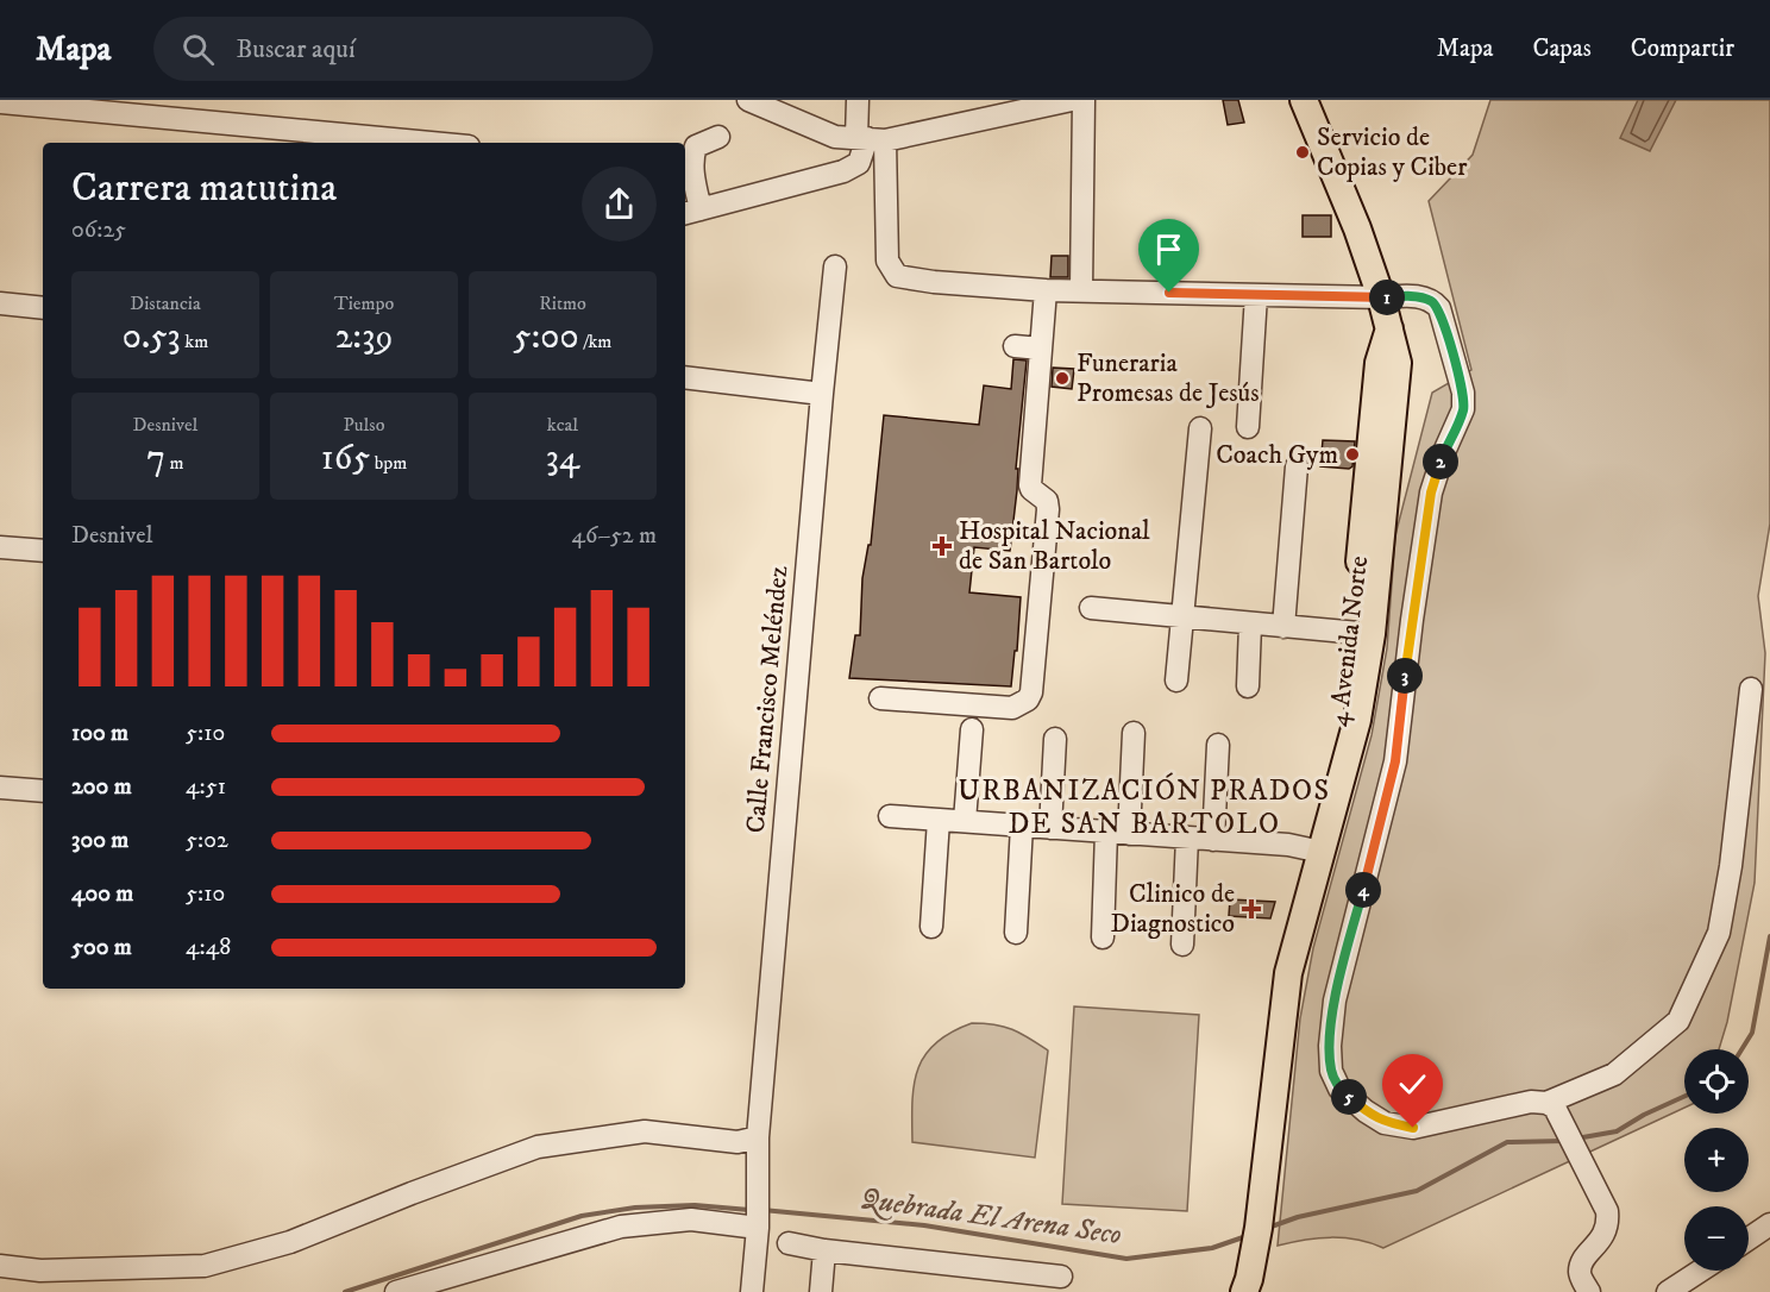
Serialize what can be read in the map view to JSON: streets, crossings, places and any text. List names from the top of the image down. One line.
{"streets":{"main road":["4 Avenida Norte"],"street":["Calle Francisco Meléndez"]},"districts":["URBANIZACIÓN PRADOS DE SAN BARTOLO"],"water":["Quebrada El Arena Seco"],"places":{"other":["Servicio de Copias y Ciber","Funeraria Promesas de Jesús","Coach Gym"],"health":["Hospital Nacional de San Bartolo","Clinico de Diagnostico"]},"page":{"header":"Mapa","search":"Buscar aquí","nav":["Mapa","Capas","Compartir"],"heading":["Carrera matutina","06:25"],"stats":[["Distancia","0.53 km"],["Tiempo","2:39"],["Ritmo","5:00 /km"],["Desnivel","7 m"],["Pulso","165 bpm"],["kcal","34"]],"pins":["1","2","3","4","5"],"chart":["Desnivel","46–52 m"],"list":[{"name":"100 m","note":"5:10"},{"name":"200 m","note":"4:51"},{"name":"300 m","note":"5:02"},{"name":"400 m","note":"5:10"},{"name":"500 m","note":"4:48"}],"map_buttons":["+","−"]}}
